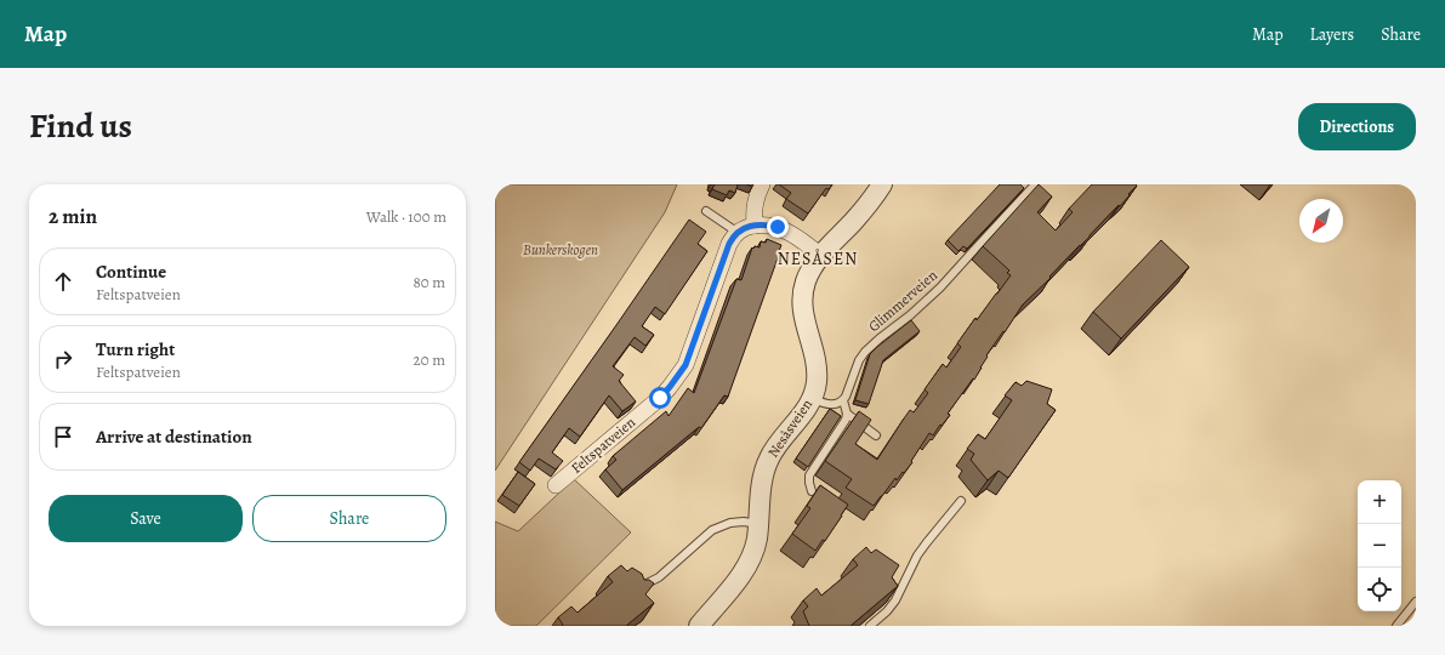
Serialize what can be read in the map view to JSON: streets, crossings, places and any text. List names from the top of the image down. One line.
{"streets":{"street":["Nesåsveien","Feltspatveien"],"lane":["Glimmerveien"]},"districts":["NESÅSEN"],"parks":["Bunkerskogen"],"north":"bottom left","page":{"header":"Map","nav":["Map","Layers","Share"],"title":"Find us","buttons":["Directions",["Save","Share"]],"heading":["2 min","Walk · 100 m"],"list":[["Continue","Feltspatveien","80 m"],["Turn right","Feltspatveien","20 m"],"Arrive at destination"],"map_buttons":["+","−"]}}
